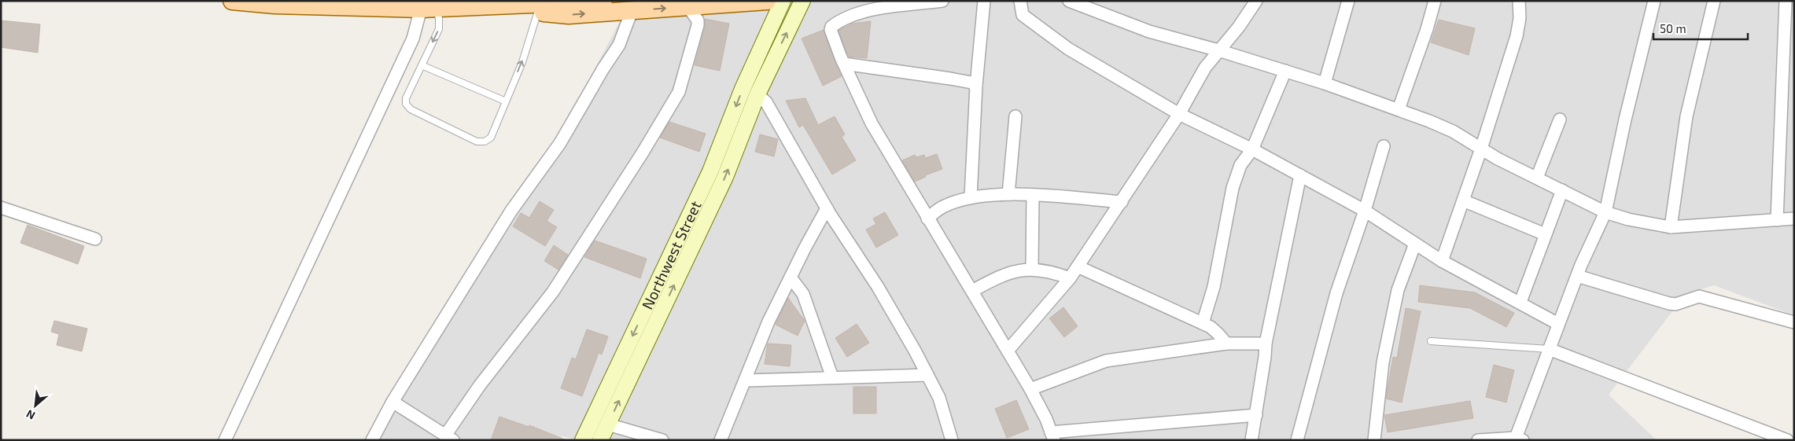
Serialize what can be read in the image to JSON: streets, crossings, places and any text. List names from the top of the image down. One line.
{"streets":{"main road":["Northwest Street"]},"scale_bar":"50 m","north":"bottom left"}
